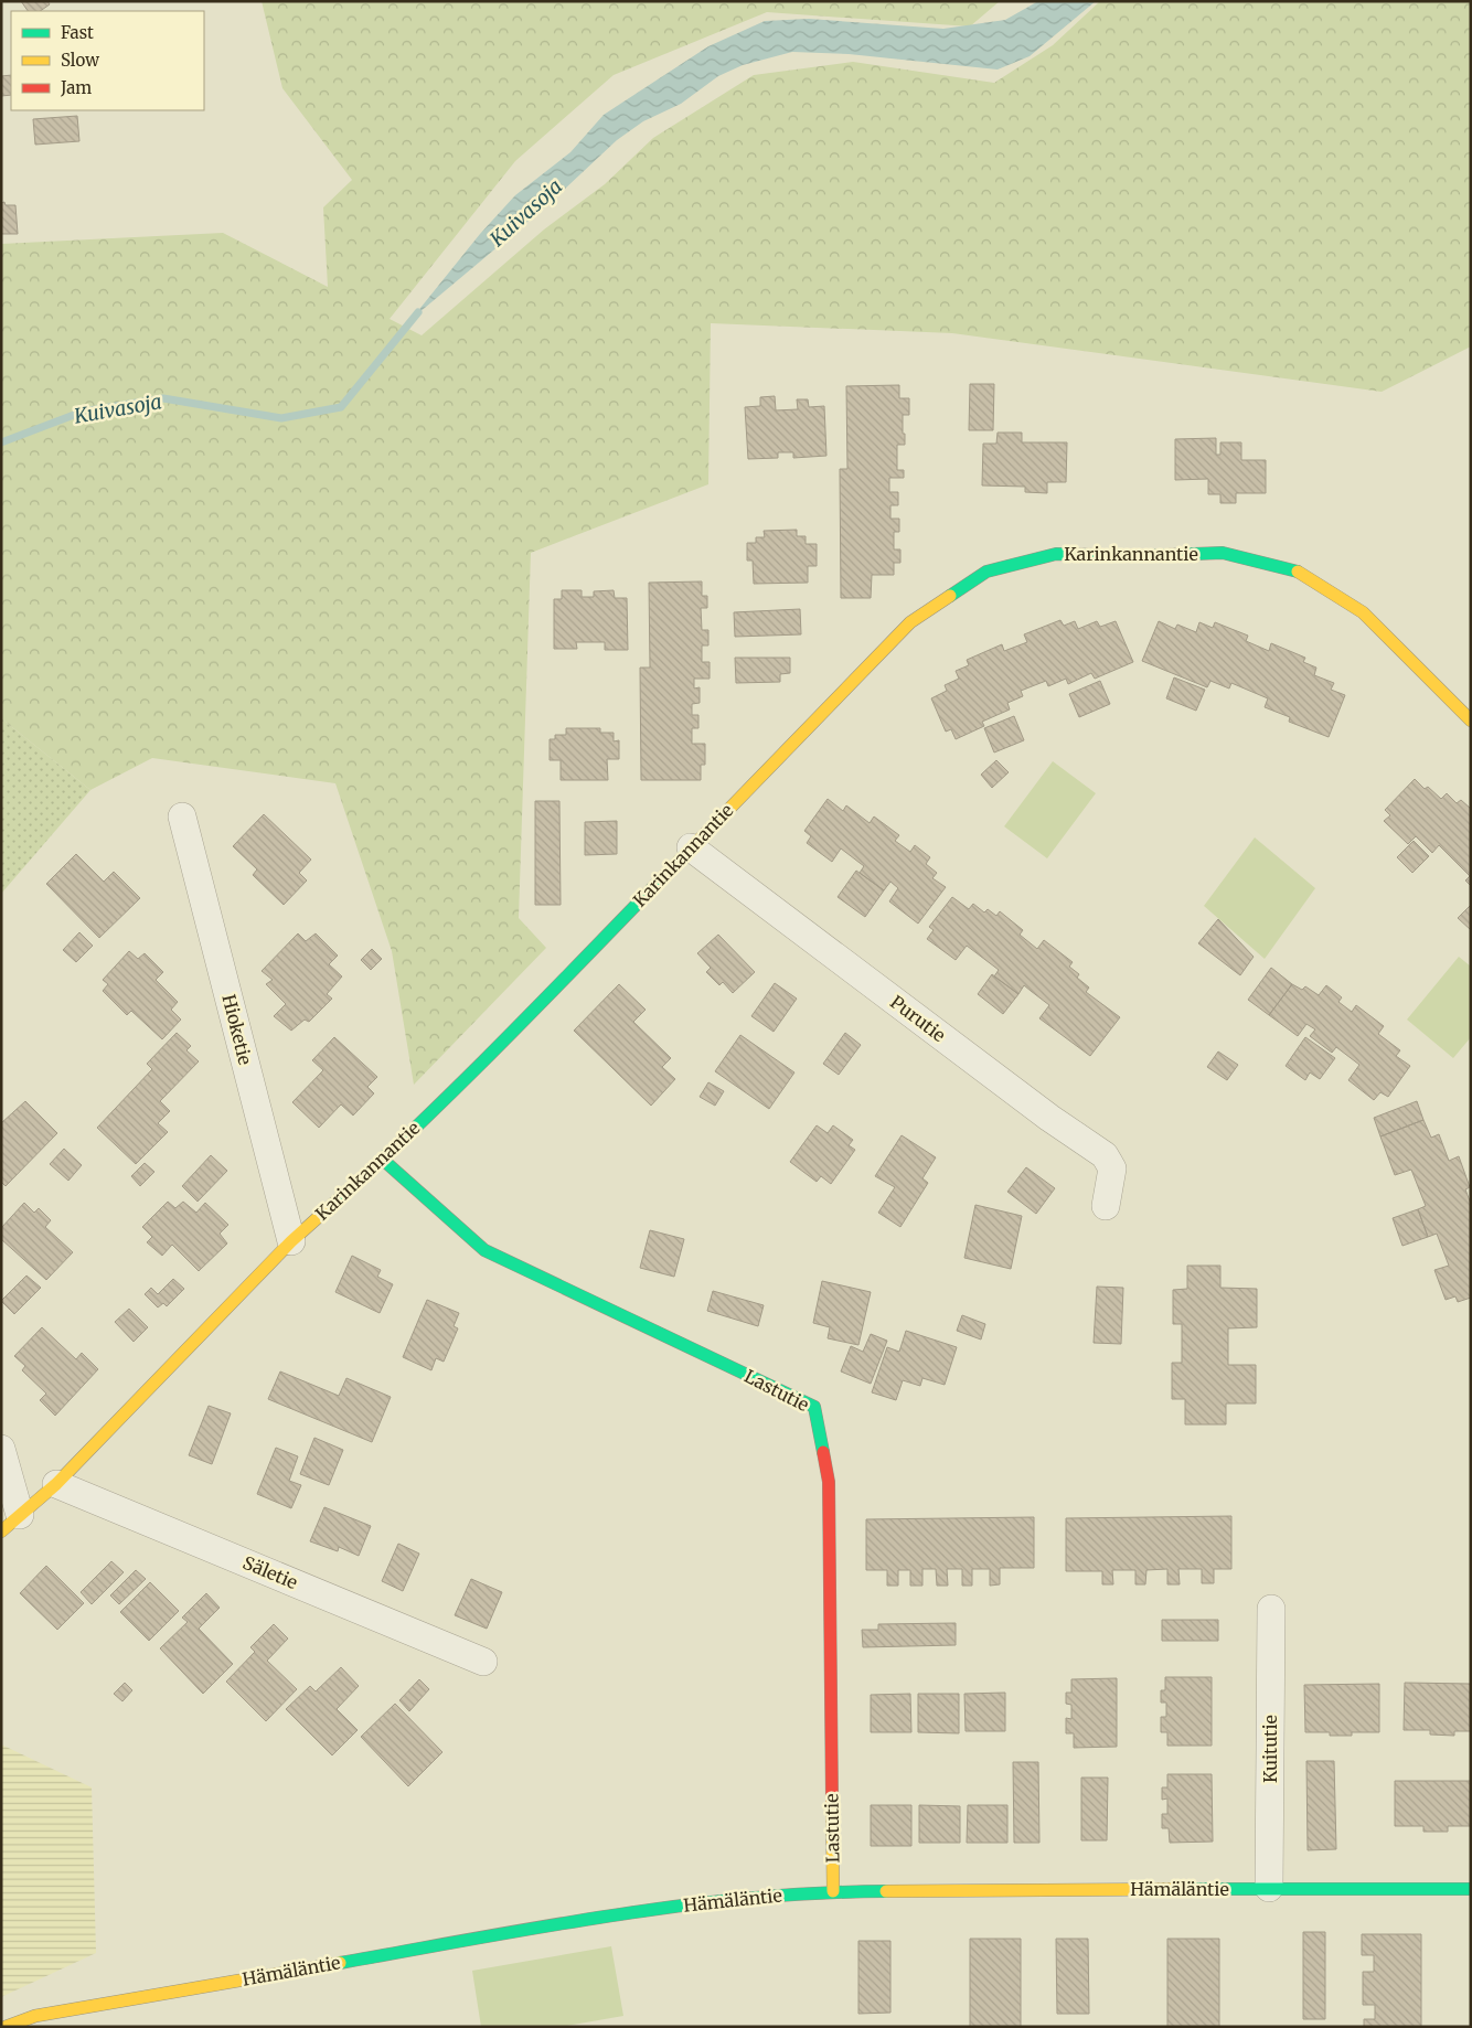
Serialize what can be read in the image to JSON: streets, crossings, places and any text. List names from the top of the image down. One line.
{"streets":{"street":["Karinkannantie","Purutie","Hioketie","Lastutie","Säletie","Kuitutie","Hämäläntie"]},"crossings":[["Karinkannantie","Purutie"],["Karinkannantie","Hioketie"],["Karinkannantie","Lastutie"],["Karinkannantie","Säletie"],["Lastutie","Hämäläntie"],["Kuitutie","Hämäläntie"]],"water":["Kuivasoja"],"legend":["Fast","Slow","Jam"]}
